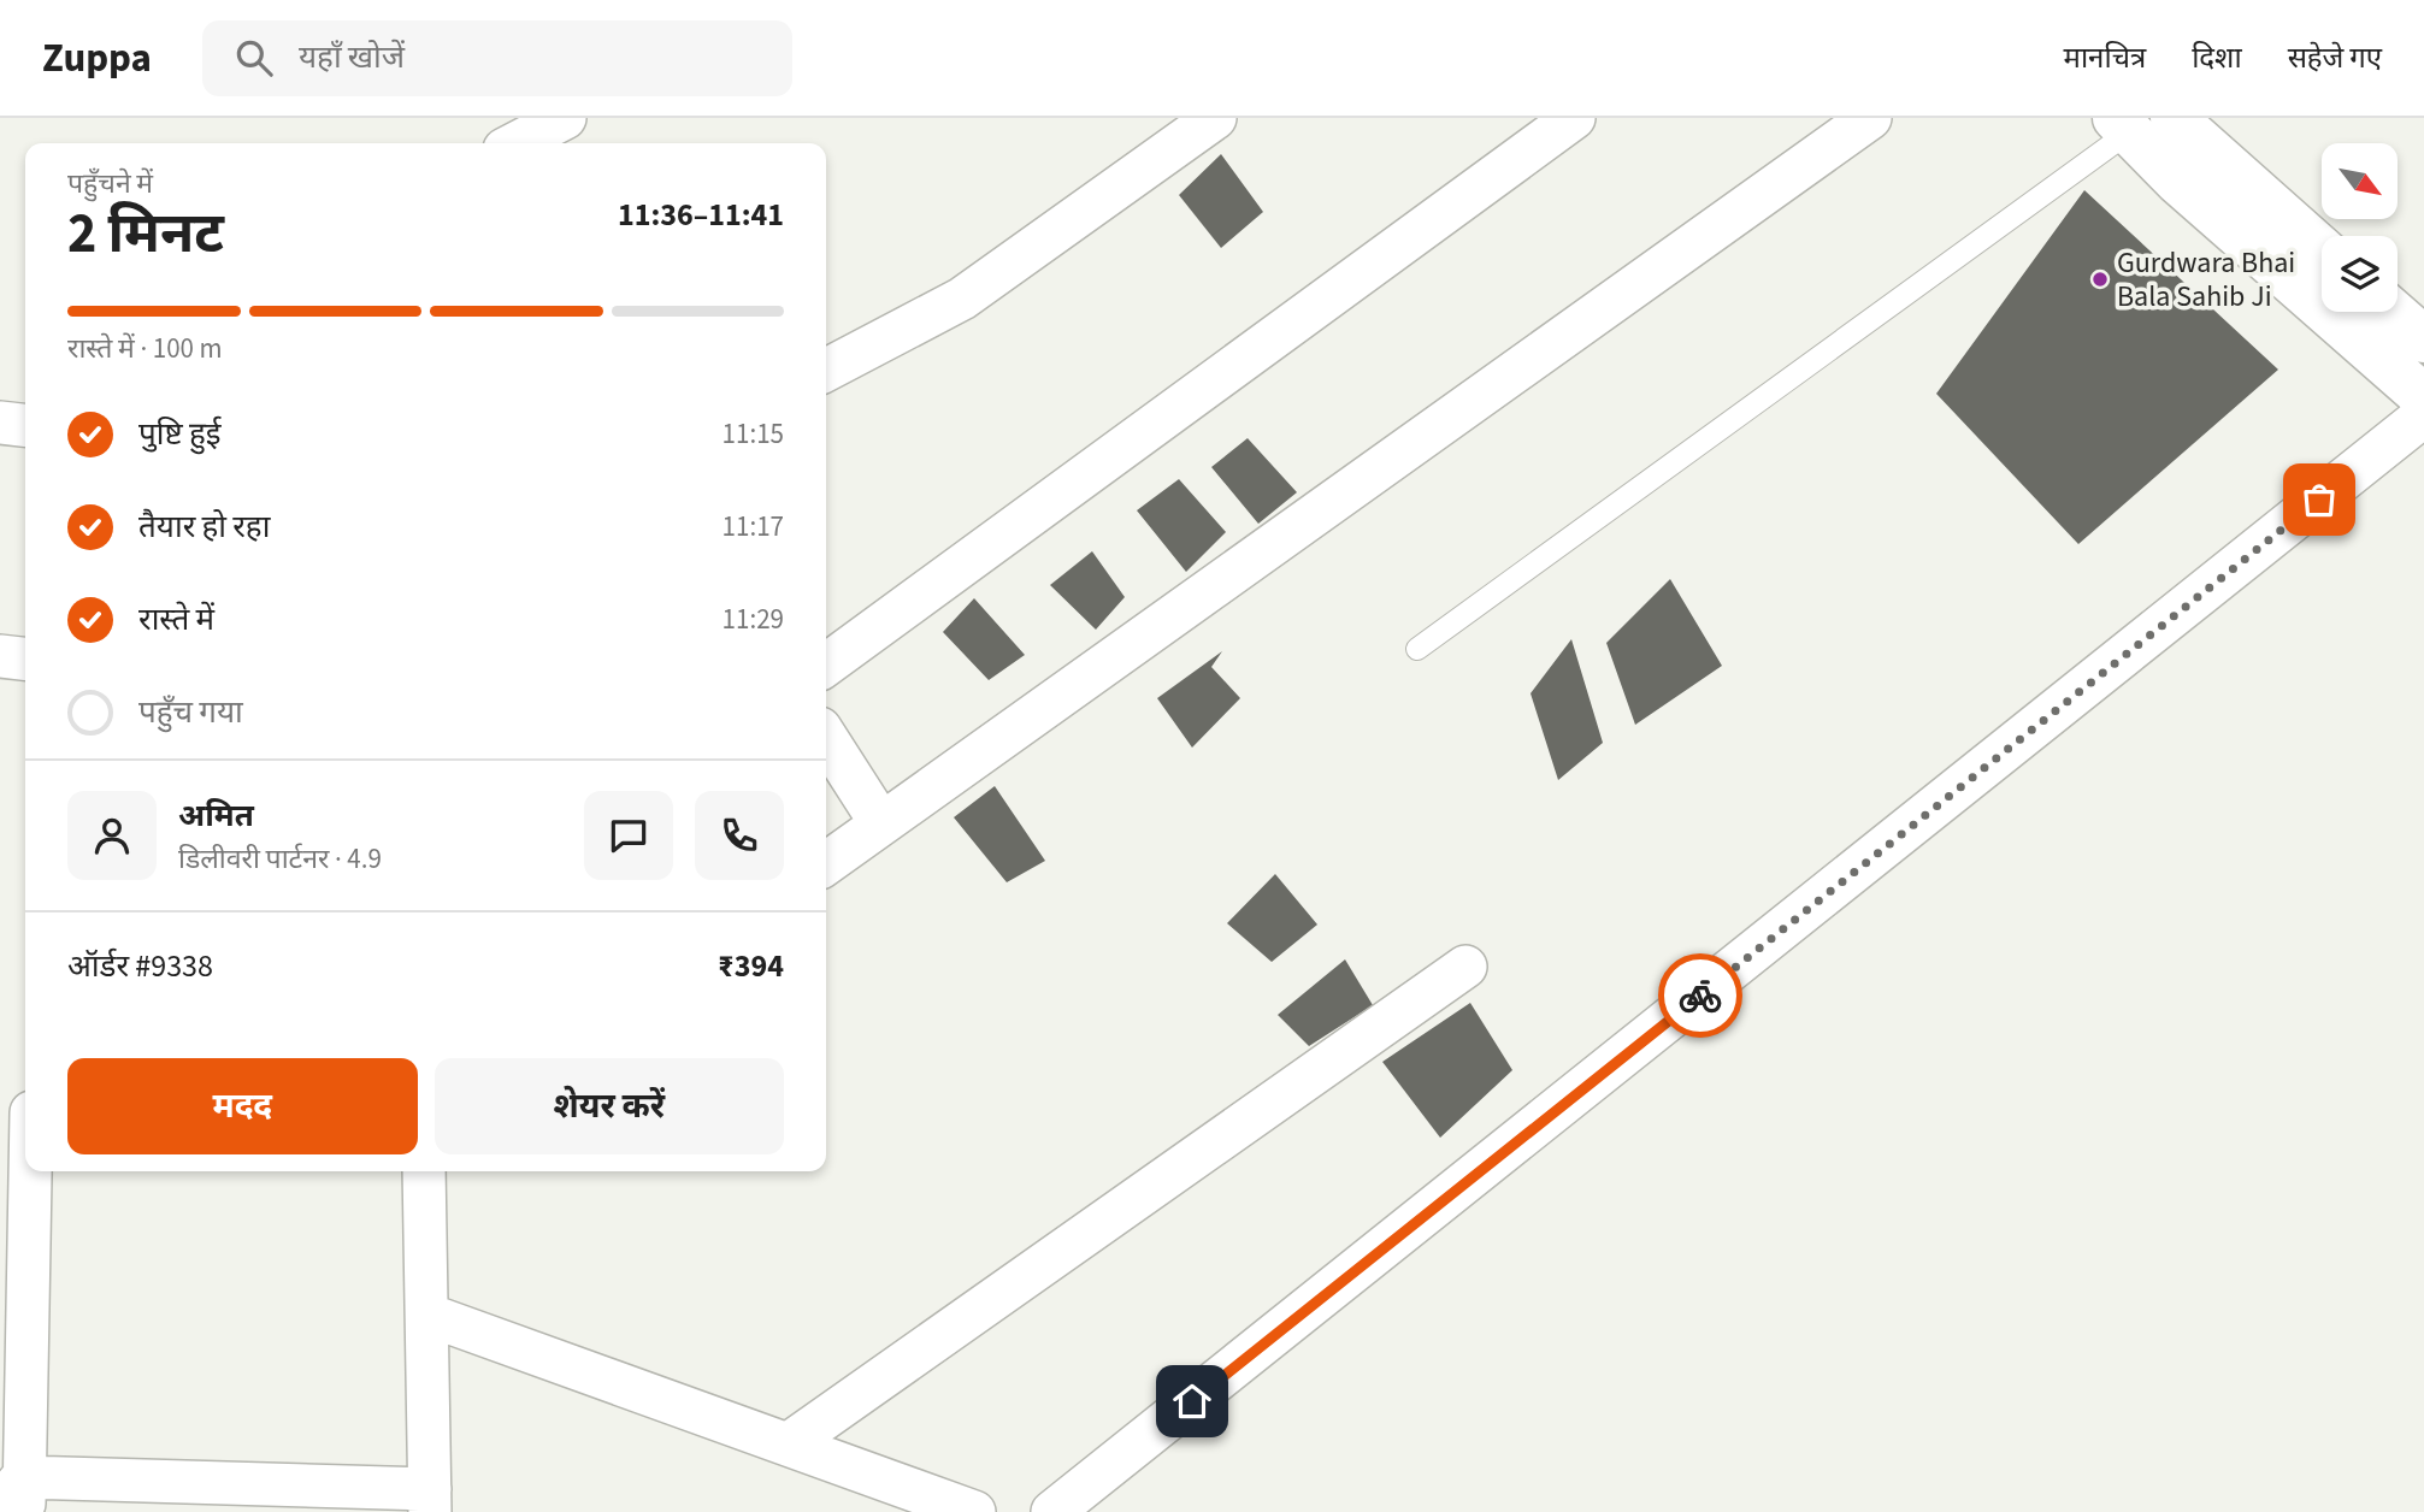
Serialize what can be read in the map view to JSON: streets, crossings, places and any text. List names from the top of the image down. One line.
{"places":["Gurdwara Bhai Bala Sahib Ji"],"north":"bottom right","page":{"header":"Zuppa","search":"यहाँ खोजें","nav":["मानचित्र","दिशा","सहेजे गए"],"heading":["2 मिनट","पहुँचने में","11:36–11:41"],"panel":["अमित","डिलीवरी पार्टनर · 4.9","ऑर्डर #9338","₹394"],"bar":"रास्ते में · 100 m","list":[["पुष्टि हुई","11:15"],["तैयार हो रहा","11:17"],["रास्ते में","11:29"],"पहुँच गया"],"buttons":["मदद","शेयर करें"]}}
